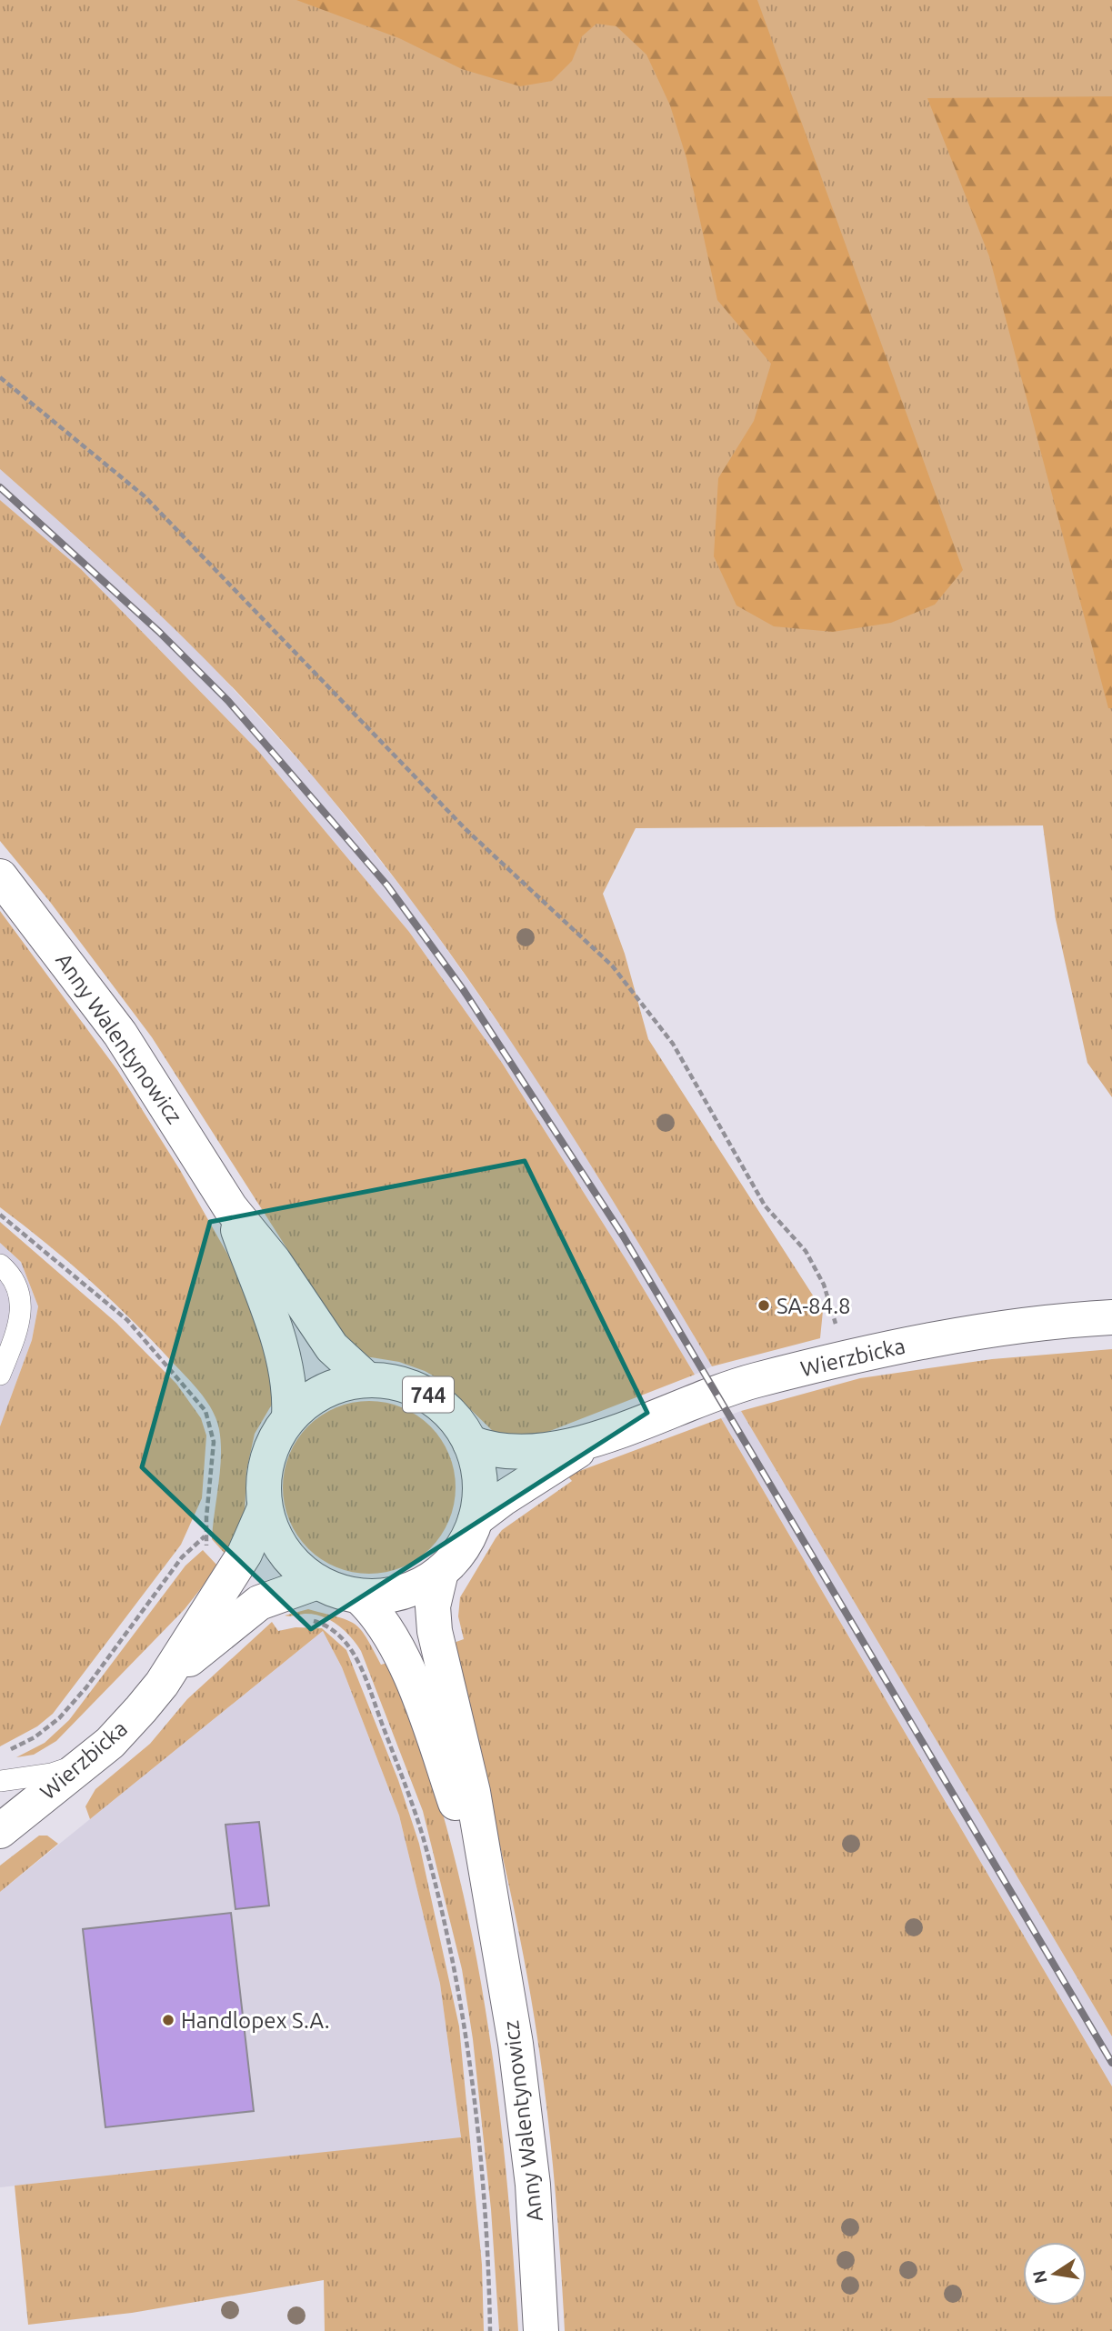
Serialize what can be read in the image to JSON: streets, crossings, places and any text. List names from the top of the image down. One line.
{"streets":{"main road":["Anny Walentynowicz","Wierzbicka","744"]},"crossings":[["Anny Walentynowicz","Wierzbicka"],["Anny Walentynowicz","744"],["Wierzbicka","744"]],"places":["SA-84.8","Handlopex S.A."],"north":"left"}
